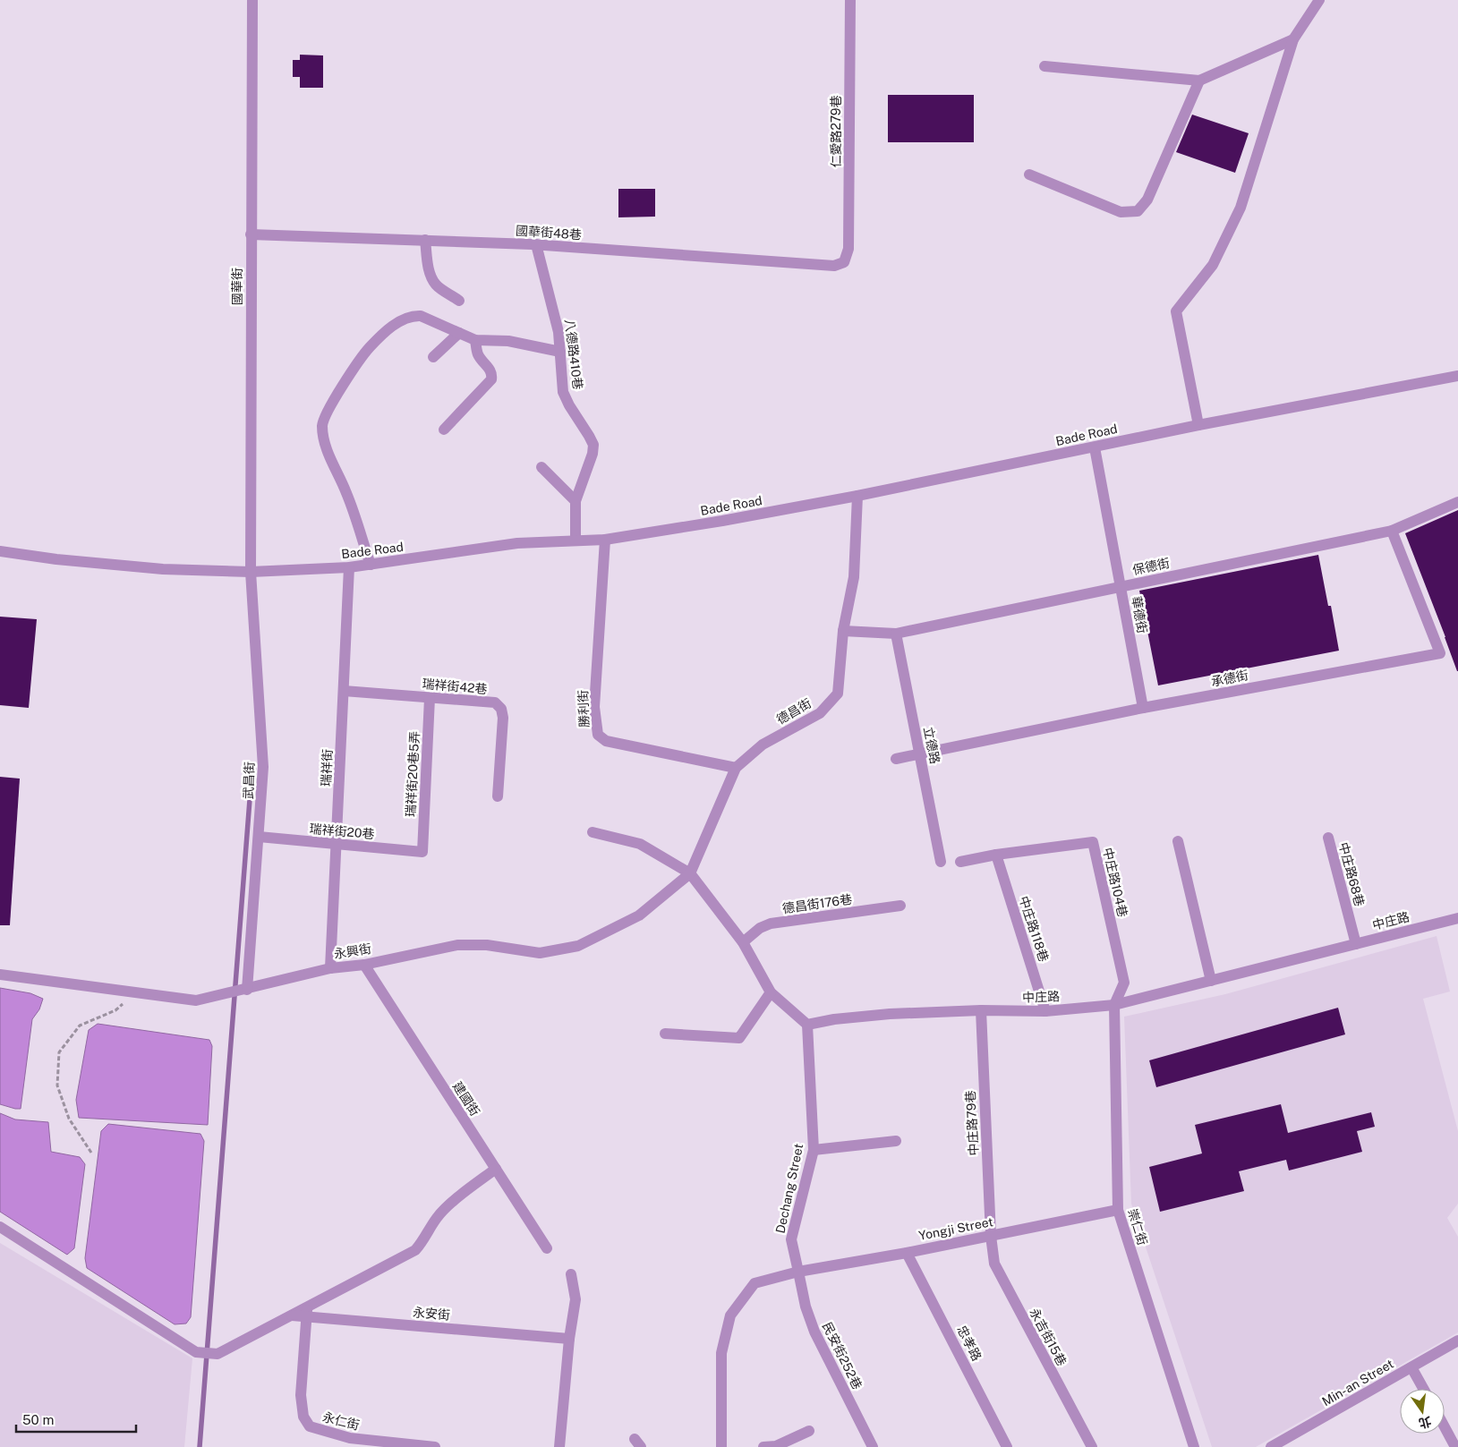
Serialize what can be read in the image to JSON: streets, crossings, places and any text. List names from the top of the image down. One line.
{"streets":{"street":["仁愛路279巷","國華街48巷","國華街","八德路410巷","Bade Road","保德街","華德街","承德街","瑞祥街42巷","勝利街","德昌街","立德路","瑞祥街","瑞祥街20巷5弄","武昌街","瑞祥街20巷","中庄路68巷","中庄路104巷","德昌街176巷","中庄路","中庄路118巷","永興街","建國街","中庄路79巷","Dechang Street","崇仁街","Yongji Street","永安街","永吉街15巷","忠孝路","民安街252巷","Min-an Street","永仁街"]},"crossings":[["仁愛路279巷","國華街48巷"],["國華街48巷","國華街"],["國華街48巷","八德路410巷"],["國華街","Bade Road"],["國華街","武昌街"],["八德路410巷","Bade Road"],["Bade Road","華德街"],["Bade Road","勝利街"],["Bade Road","德昌街"],["Bade Road","瑞祥街"],["Bade Road","武昌街"],["保德街","華德街"],["保德街","承德街"],["保德街","德昌街"],["保德街","立德路"],["華德街","承德街"],["承德街","立德路"],["瑞祥街42巷","瑞祥街"],["瑞祥街42巷","瑞祥街20巷5弄"],["勝利街","德昌街"],["德昌街","永興街"],["瑞祥街","瑞祥街20巷"],["瑞祥街","永興街"],["瑞祥街20巷5弄","瑞祥街20巷"],["武昌街","瑞祥街20巷"],["武昌街","永興街"],["中庄路68巷","中庄路"],["中庄路104巷","中庄路"],["中庄路104巷","中庄路118巷"],["中庄路104巷","崇仁街"],["中庄路","中庄路118巷"],["中庄路","中庄路79巷"],["中庄路","Dechang Street"],["中庄路","崇仁街"],["永興街","建國街"],["中庄路79巷","Yongji Street"],["中庄路79巷","永吉街15巷"],["Dechang Street","Yongji Street"],["Dechang Street","民安街252巷"],["崇仁街","Yongji Street"],["Yongji Street","永吉街15巷"],["Yongji Street","忠孝路"],["Yongji Street","民安街252巷"],["永安街","永仁街"]],"scale_bar":"50 m","north":"bottom"}
